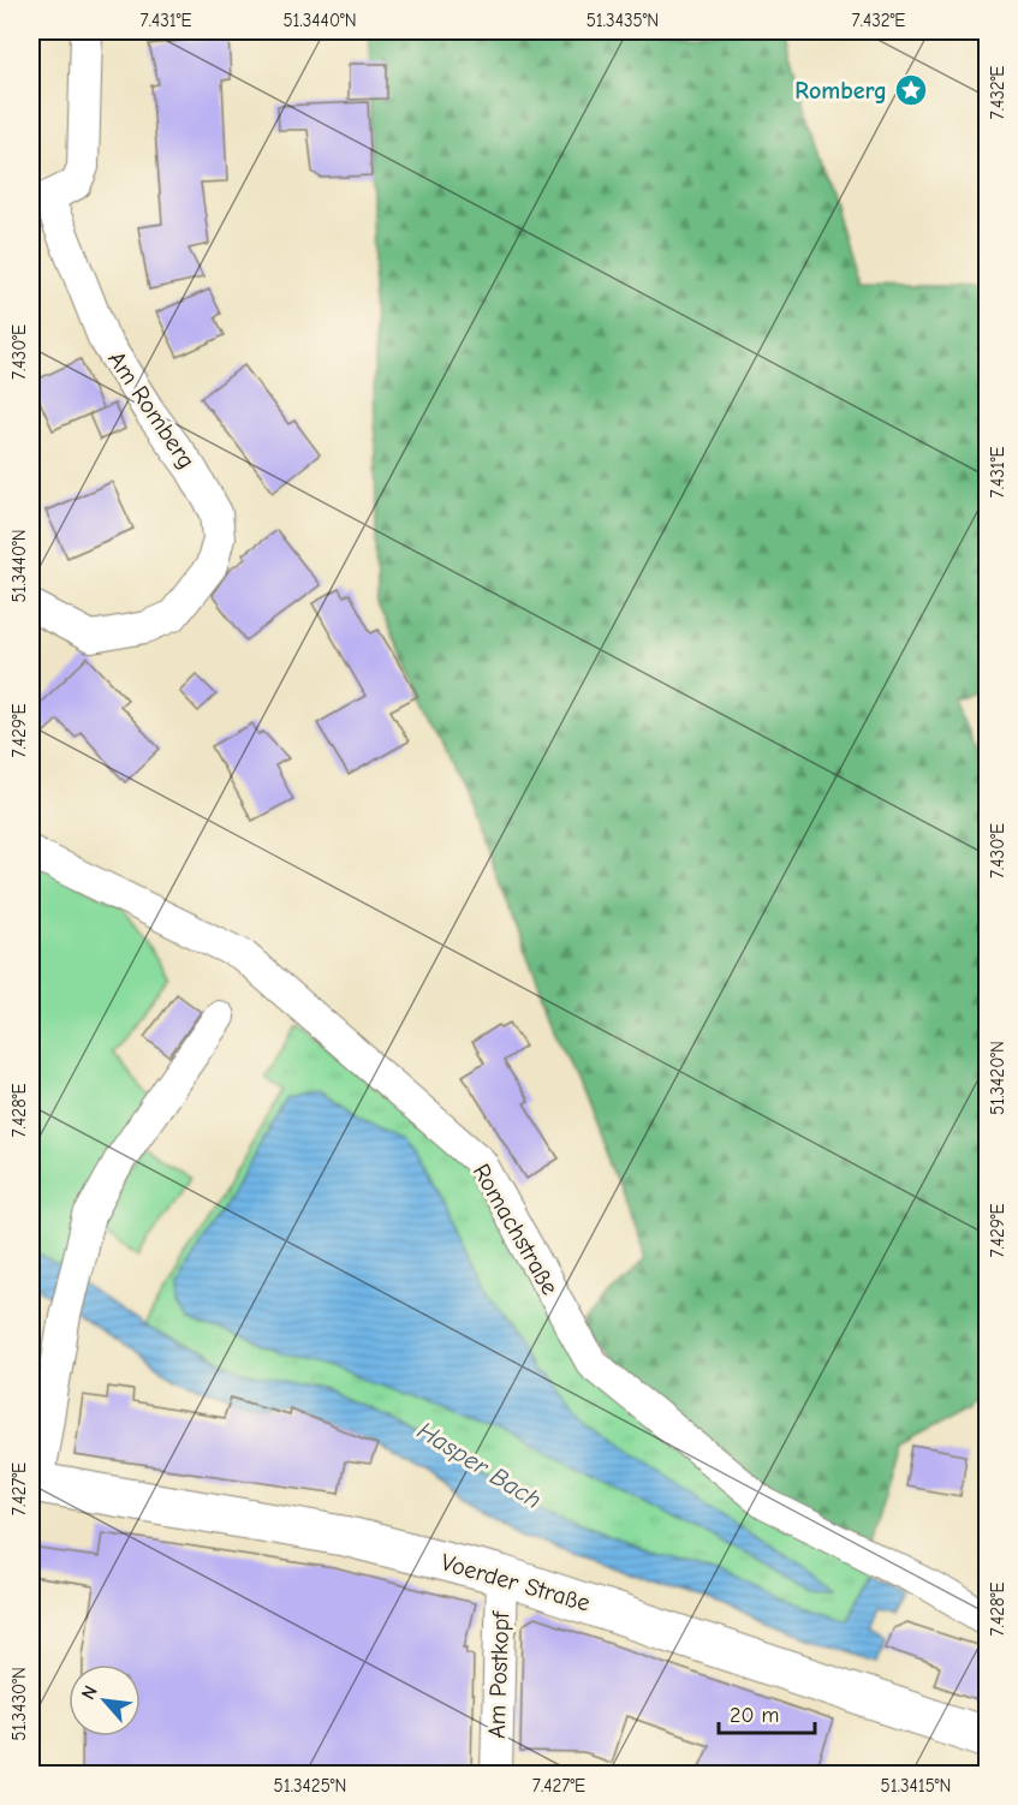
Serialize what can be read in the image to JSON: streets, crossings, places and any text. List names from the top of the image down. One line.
{"streets":{"main road":["Voerder Straße"],"street":["Am Romberg","Romachstraße","Am Postkopf"]},"crossings":[["Voerder Straße","Am Postkopf"]],"water":["Hasper Bach"],"places":{"place":["Romberg"]},"scale_bar":"20 m","north":"top left","coordinates":["7.431°E","51.3440°N","51.3435°N","7.432°E","7.430°E","7.429°E","51.3420°N","7.428°E","7.427°E","51.3430°N","51.3425°N","51.3415°N"]}
